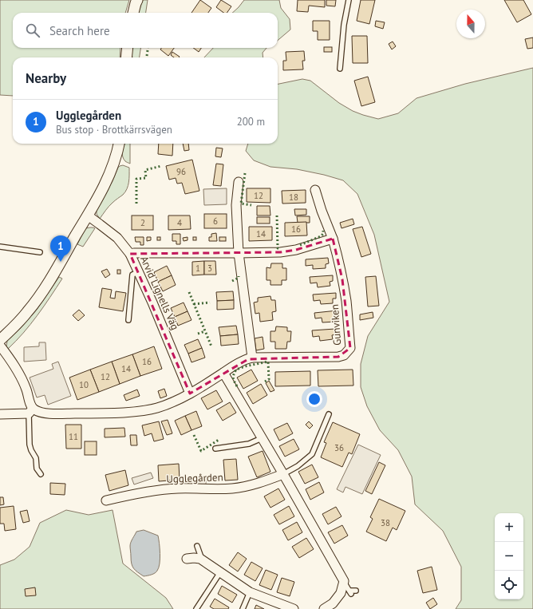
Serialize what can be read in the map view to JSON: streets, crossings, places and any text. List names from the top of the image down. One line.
{"streets":{"street":["Arvid Lignells Väg","Gunviken","Ugglegården"]},"house_numbers":["96","12","18","6","2","4","16","14","1","3","16","14","12","10","11","36","38"],"north":"top","page":{"search":"Search here","heading":"Nearby","list":[{"mark":"1","name":"Ugglegården","note":"Bus stop · Brottkärrsvägen","value":"200 m"}],"pins":"1","map_buttons":["+","−"]}}
